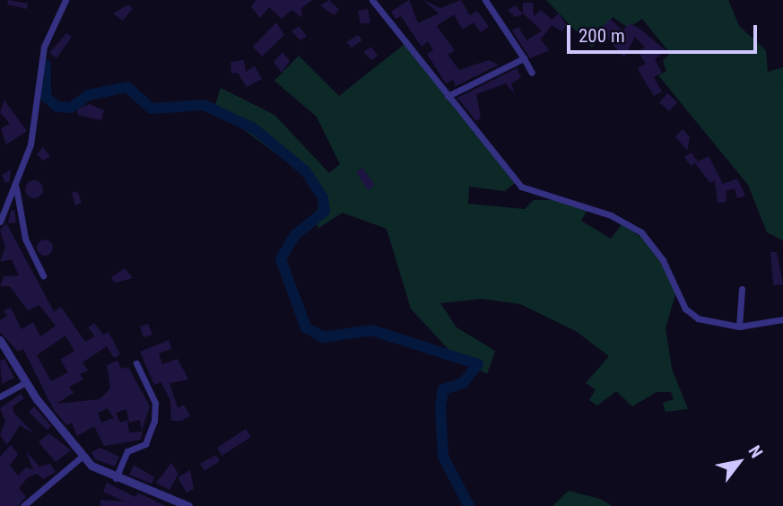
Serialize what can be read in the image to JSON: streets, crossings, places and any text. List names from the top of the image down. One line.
{"scale_bar":"200 m","north":"top right"}
